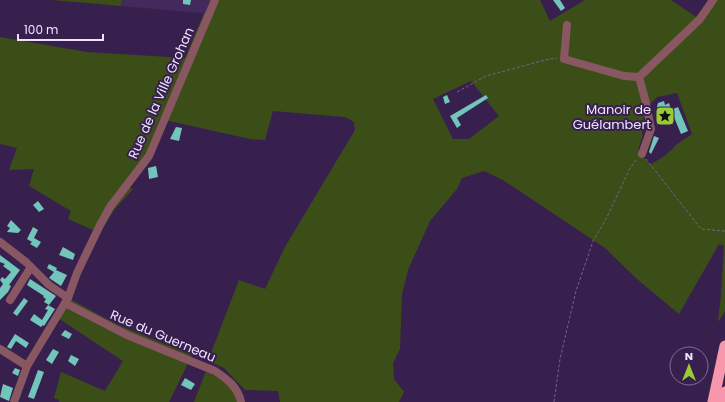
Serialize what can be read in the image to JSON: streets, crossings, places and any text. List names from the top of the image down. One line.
{"streets":{"street":["Rue de la Ville Grohan","Rue du Guerneau"]},"crossings":[["Rue de la Ville Grohan","Rue du Guerneau"]],"places":{"place":["Manoir de Guélambert"]},"scale_bar":"100 m","north":"top"}
